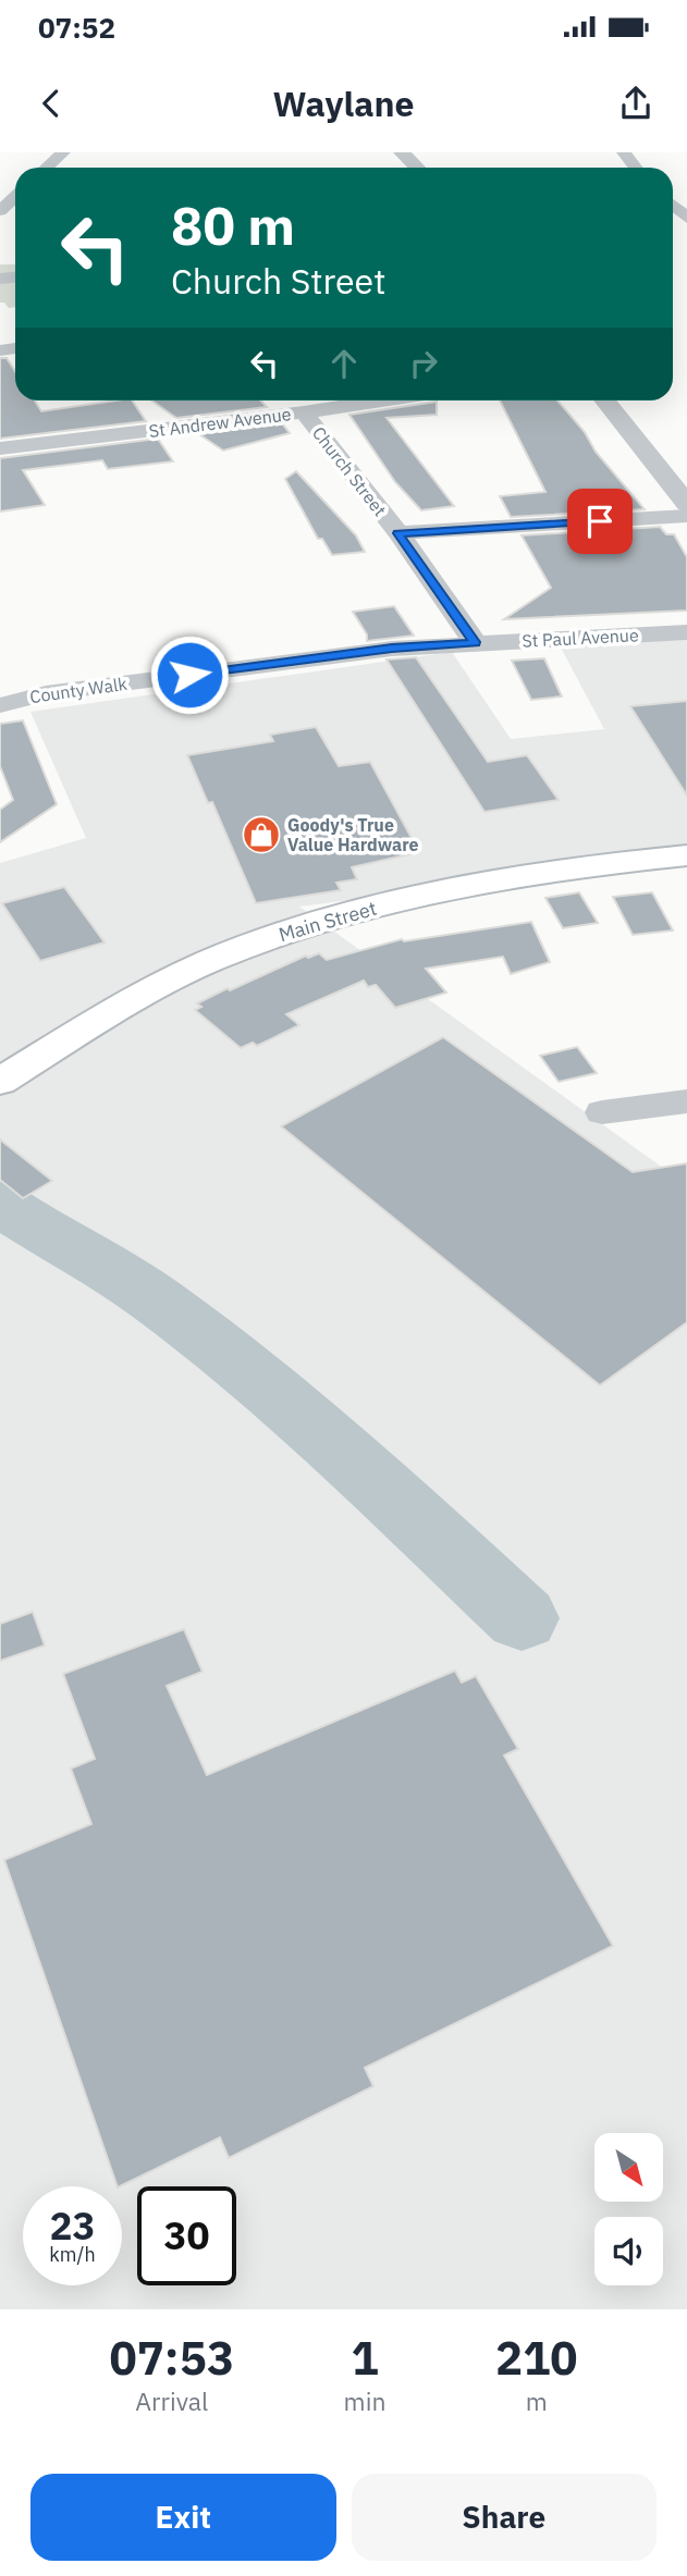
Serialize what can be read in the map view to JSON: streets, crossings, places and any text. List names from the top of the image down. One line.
{"streets":{"main road":["Main Street"],"street":["St Andrew Avenue","Church Street","St Paul Avenue","County Walk"]},"crossings":[["St Andrew Avenue","Church Street"],["Church Street","St Paul Avenue"],["Church Street","County Walk"],["St Paul Avenue","County Walk"]],"places":{"shop":["Goody's True Value Hardware"]},"north":"bottom right","page":{"status":"07:52","header":"Waylane","turn":["80 m","Church Street"],"speed":"23 km/h","limit":"30","eta":["07:53","Arrival","1","min","210","m"],"buttons":["Exit","Share"]}}
